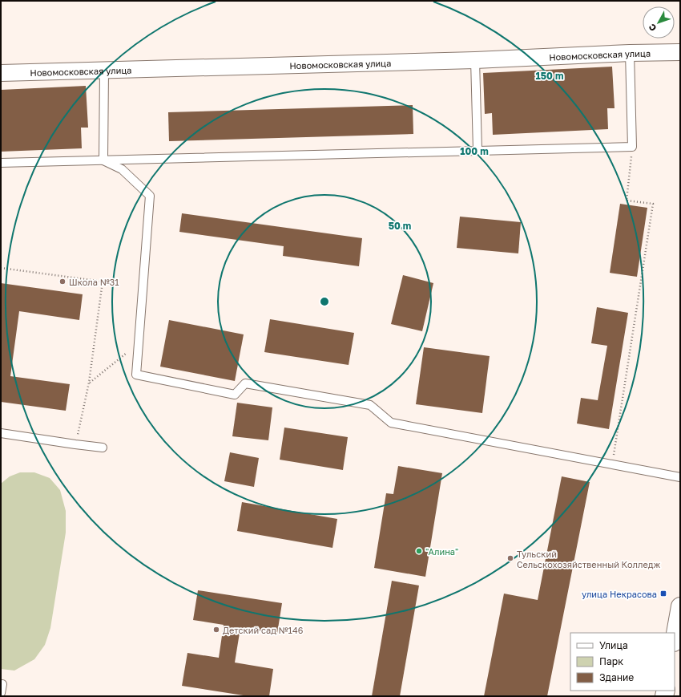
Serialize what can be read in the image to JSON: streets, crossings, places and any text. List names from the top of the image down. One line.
{"streets":{"street":["Новомосковская улица"]},"places":{"other":["Школа №31","\"Алина\"","Тульский Сельскохозяйственный Колледж","Детский сад №146"],"transit":["улица Некрасова"]},"legend":["Улица","Парк","Здание"],"north":"bottom left","rings":["150 m","100 m","50 m"]}
